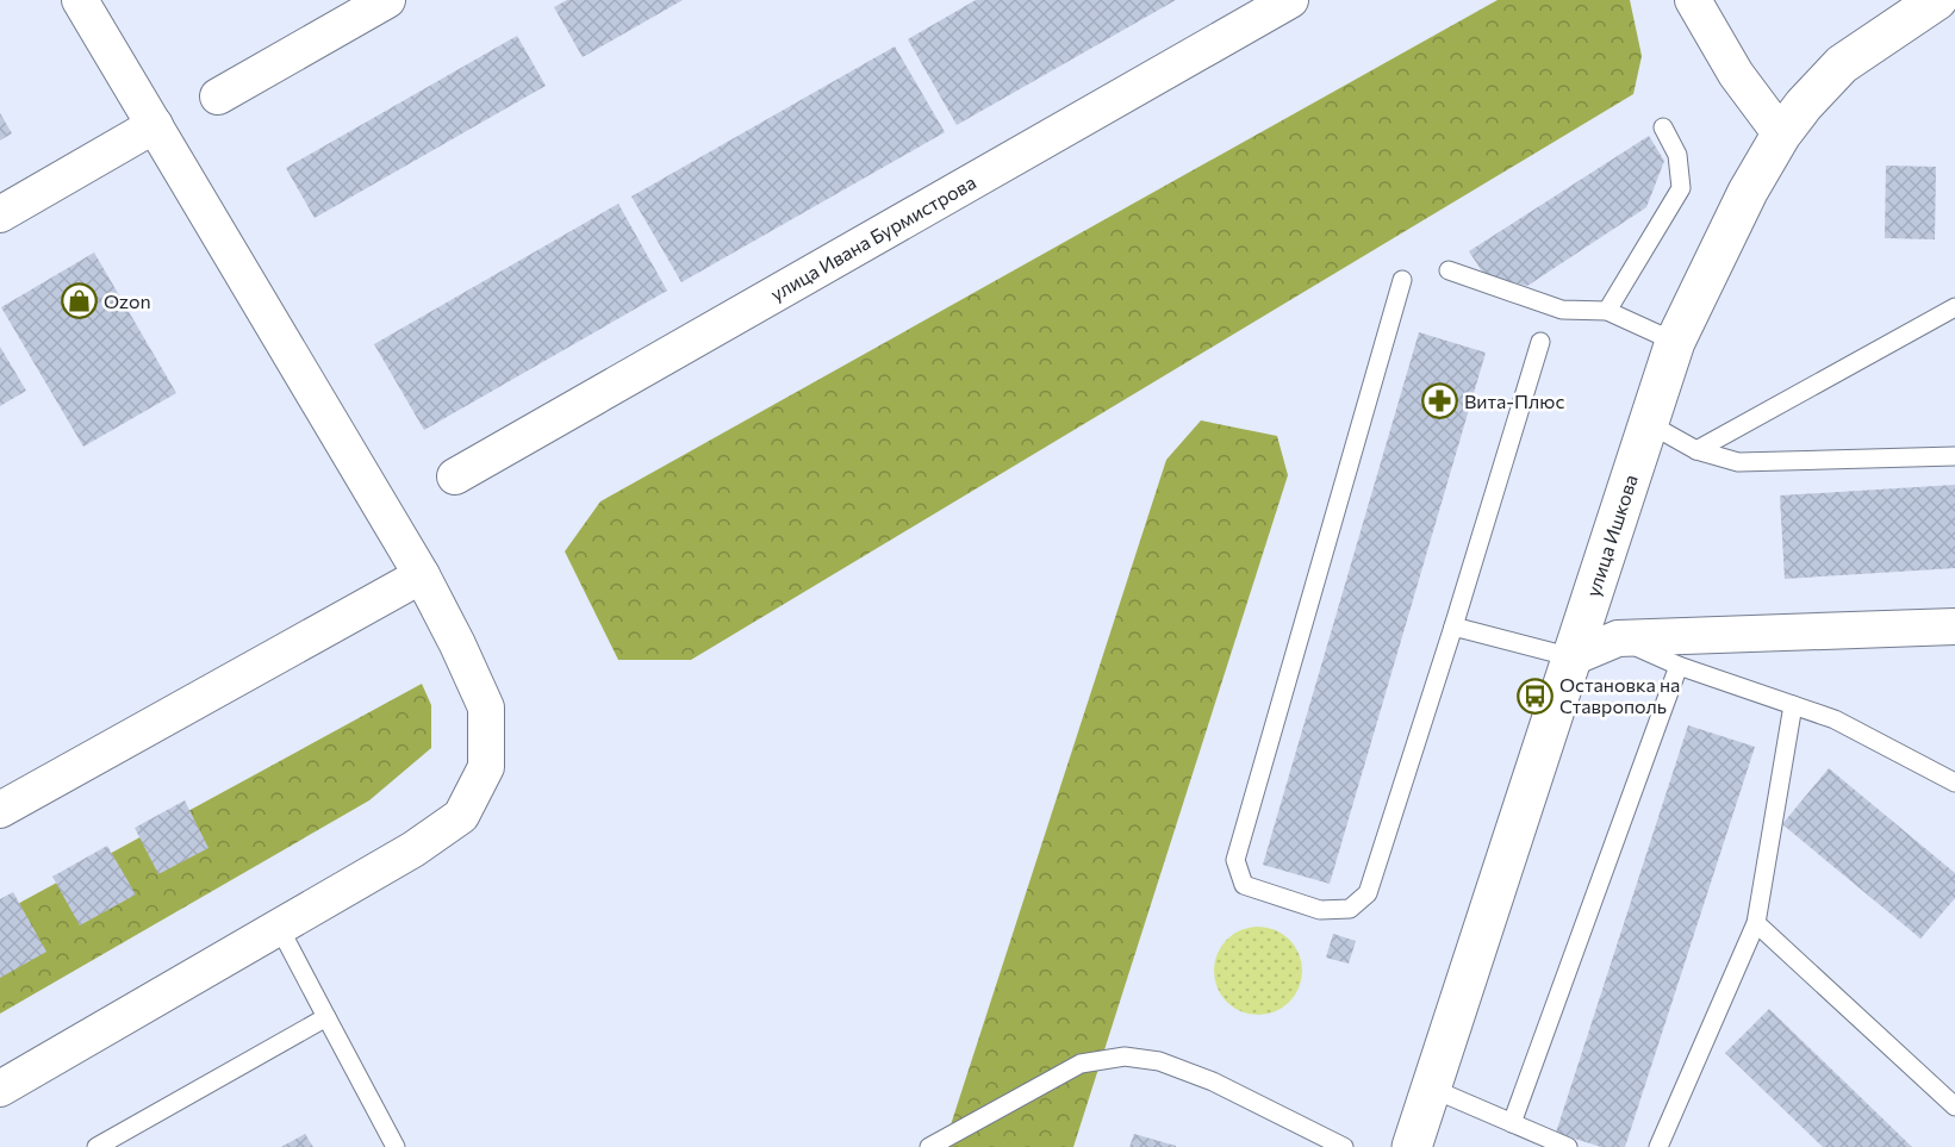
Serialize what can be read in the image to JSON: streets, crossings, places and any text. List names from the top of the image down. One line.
{"streets":{"street":["улица Ивана Бурмистрова","улица Ишкова"]},"places":{"shop":["Ozon"],"pharmacy":["Вита-Плюс"],"bus stop":["Остановка на Ставрополь"]}}
